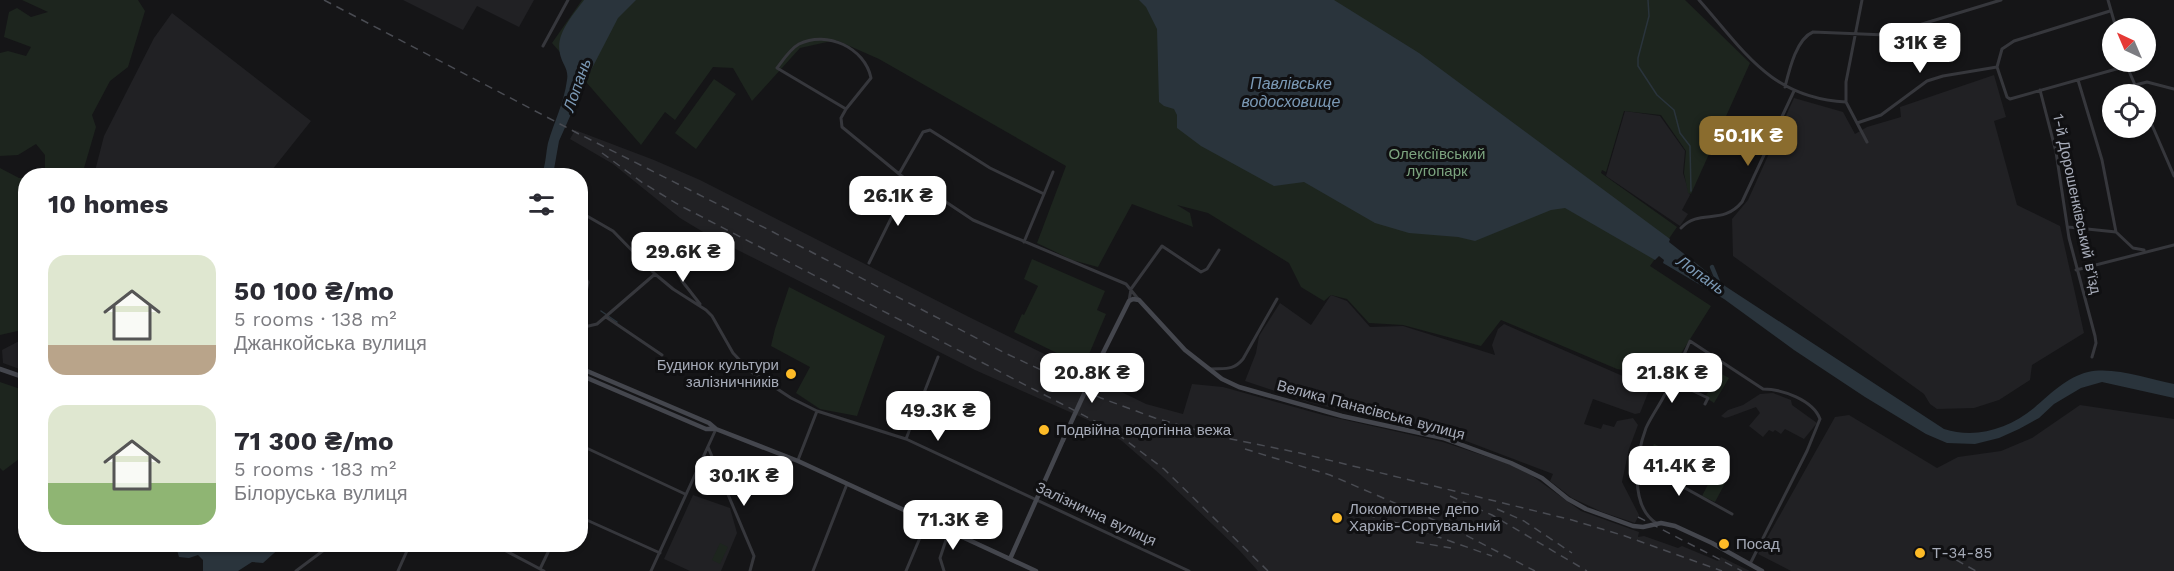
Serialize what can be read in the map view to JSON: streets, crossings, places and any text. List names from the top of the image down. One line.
{"streets":{"street":["1-й Дорошенківський в’їзд","Велика Панасівська вулиця","Залізнична вулиця"]},"water":["Павлівське водосховище","Лопань"],"parks":["Олексіївський лугопарк"],"places":["Будинок культури залізничників","Подвійна водогінна вежа","Локомотивне депо Харків-Сортувальний","Посад","Т-34-85"],"north":"top left","page":{"price":["31K ₴","50.1K ₴","26.1K ₴","29.6K ₴","20.8K ₴","21.8K ₴","49.3K ₴","41.4K ₴","30.1K ₴","71.3K ₴"],"heading":"10 homes","list":[{"name":"50 100 ₴/mo","note":"5 rooms · 138 m² · Джанкойська вулиця"},{"name":"71 300 ₴/mo","note":"5 rooms · 183 m² · Білоруська вулиця"}]}}
